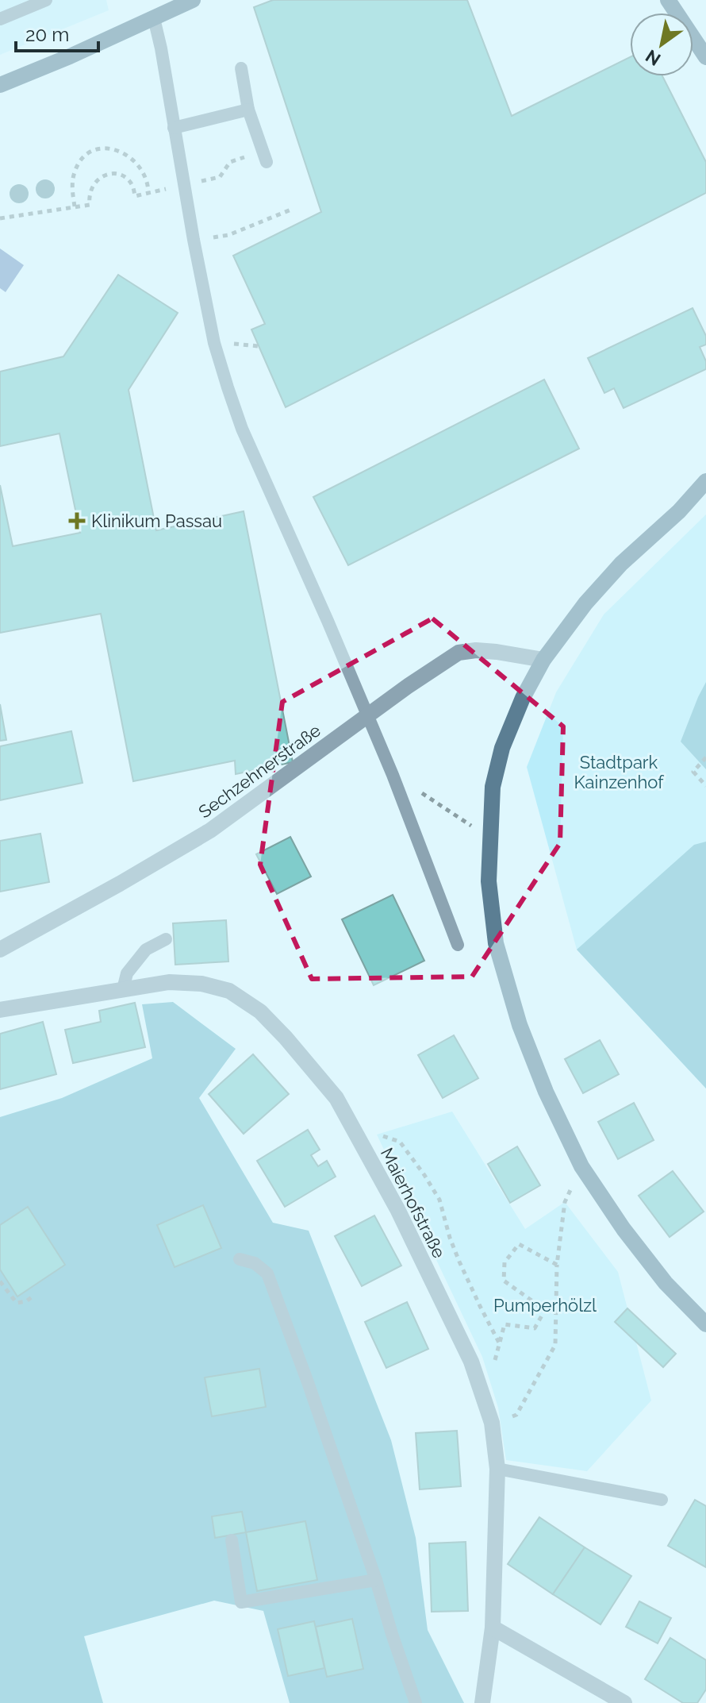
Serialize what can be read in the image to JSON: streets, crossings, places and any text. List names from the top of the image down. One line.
{"streets":{"street":["Sechzehnerstraße","Maierhofstraße"]},"parks":["Stadtpark Kainzenhof","Pumperhölzl"],"places":{"health":["Klinikum Passau"]},"scale_bar":"20 m","north":"bottom left"}
